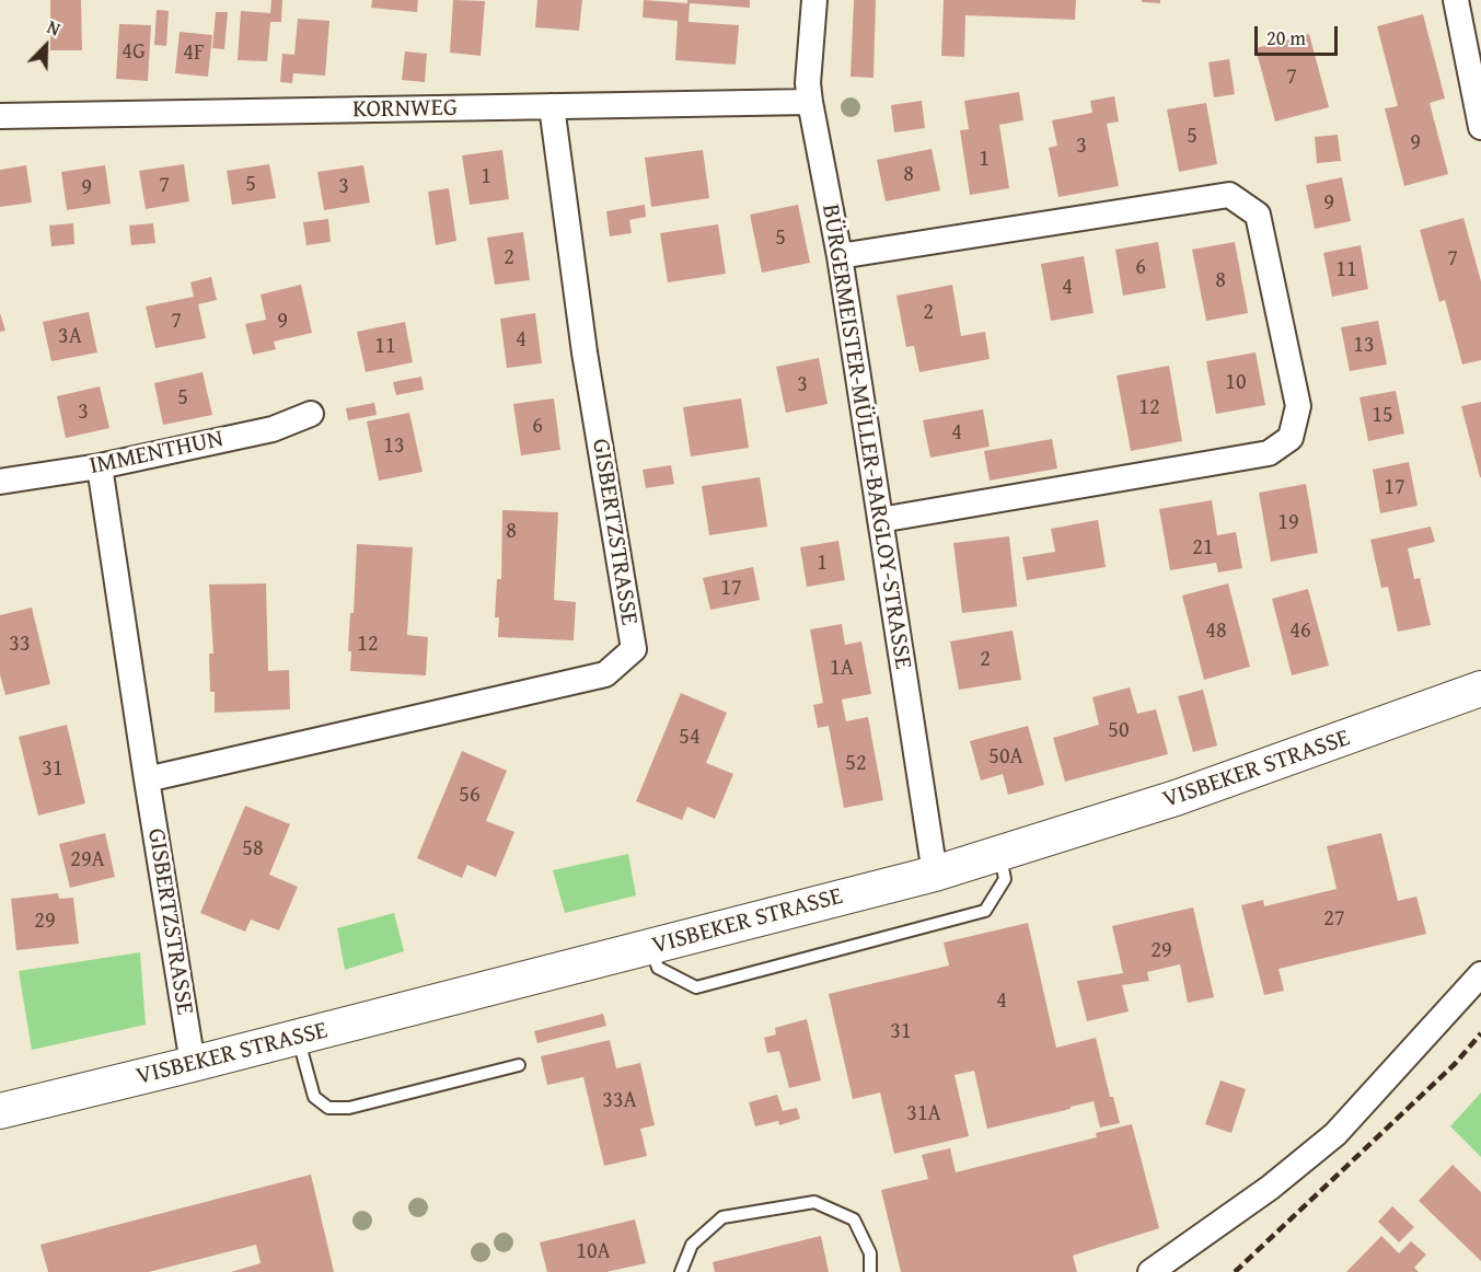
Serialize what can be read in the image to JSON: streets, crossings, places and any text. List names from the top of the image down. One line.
{"streets":{"street":["KORNWEG","BÜRGERMEISTER-MÜLLER-BARGLOY-STRASSE","IMMENTHUN","GISBERTZSTRASSE","VISBEKER STRASSE"]},"crossings":[["KORNWEG","BÜRGERMEISTER-MÜLLER-BARGLOY-STRASSE"],["KORNWEG","GISBERTZSTRASSE"],["BÜRGERMEISTER-MÜLLER-BARGLOY-STRASSE","VISBEKER STRASSE"],["IMMENTHUN","GISBERTZSTRASSE"],["GISBERTZSTRASSE","VISBEKER STRASSE"]],"house_numbers":["4G","4F","7","5","9","3","1","8","1","5","7","3","9","9","5","2","7","6","11","8","4","2","7","9","3A","4","13","11","10","3","5","12","3","15","6","4","13","17","19","8","21","1","17","48","46","33","12","2","1A","50","54","50A","52","31","56","58","29A","27","29","29","4","31","33A","31A","10A"],"scale_bar":"20 m","north":"top right"}
